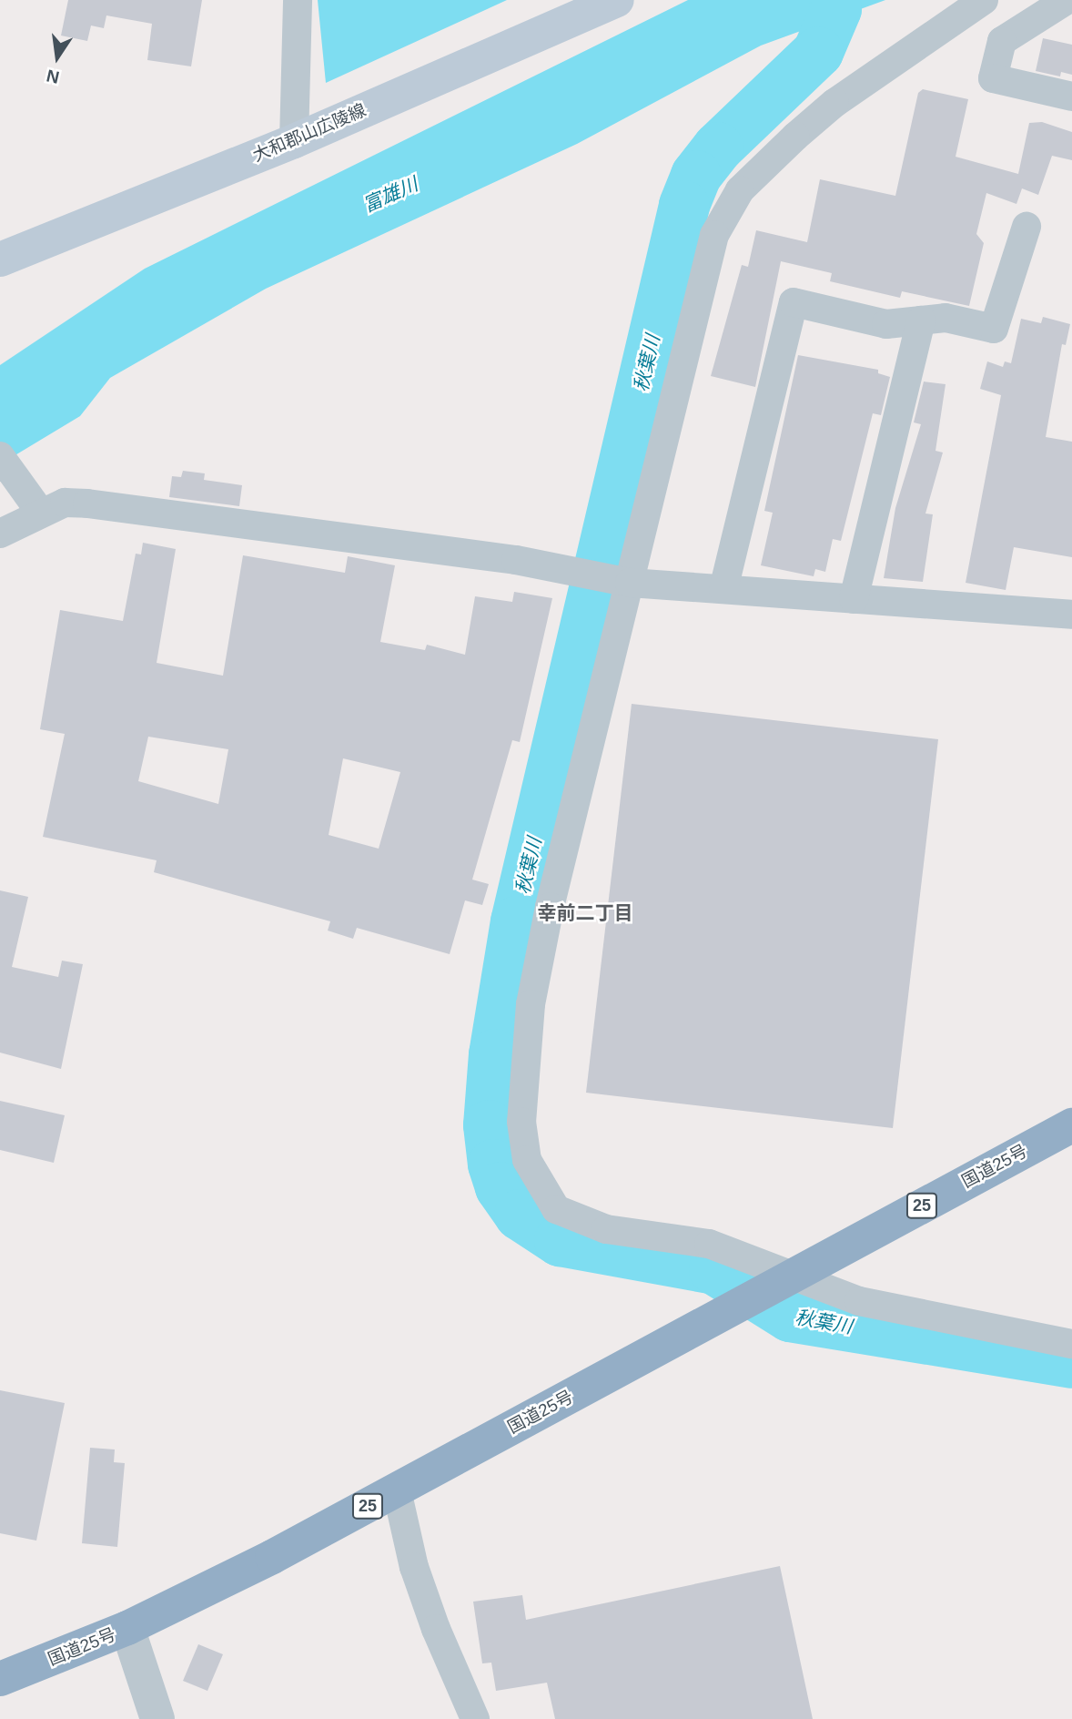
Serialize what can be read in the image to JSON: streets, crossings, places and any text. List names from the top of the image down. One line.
{"streets":{"highway":["国道25号","25"],"main road":["大和郡山広陵線"]},"districts":["幸前二丁目"],"water":["富雄川","秋葉川"],"north":"bottom"}
